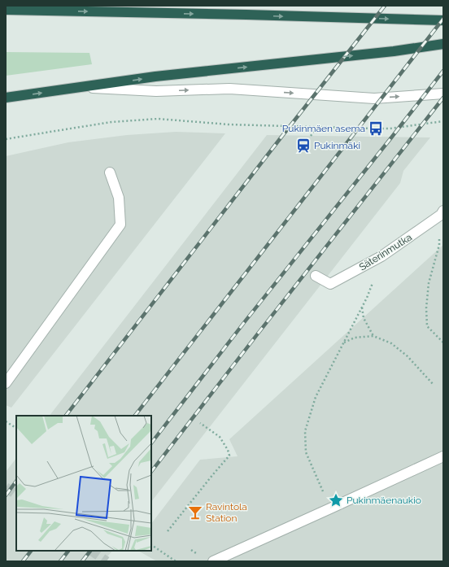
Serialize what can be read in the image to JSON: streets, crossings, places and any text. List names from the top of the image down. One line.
{"streets":{"street":["Säterinmutka"]},"places":{"bus stop":["Pukinmäen asema"],"station":["Pukinmäki"],"place":["Pukinmäenaukio"],"bar":["Ravintola Station"]}}
